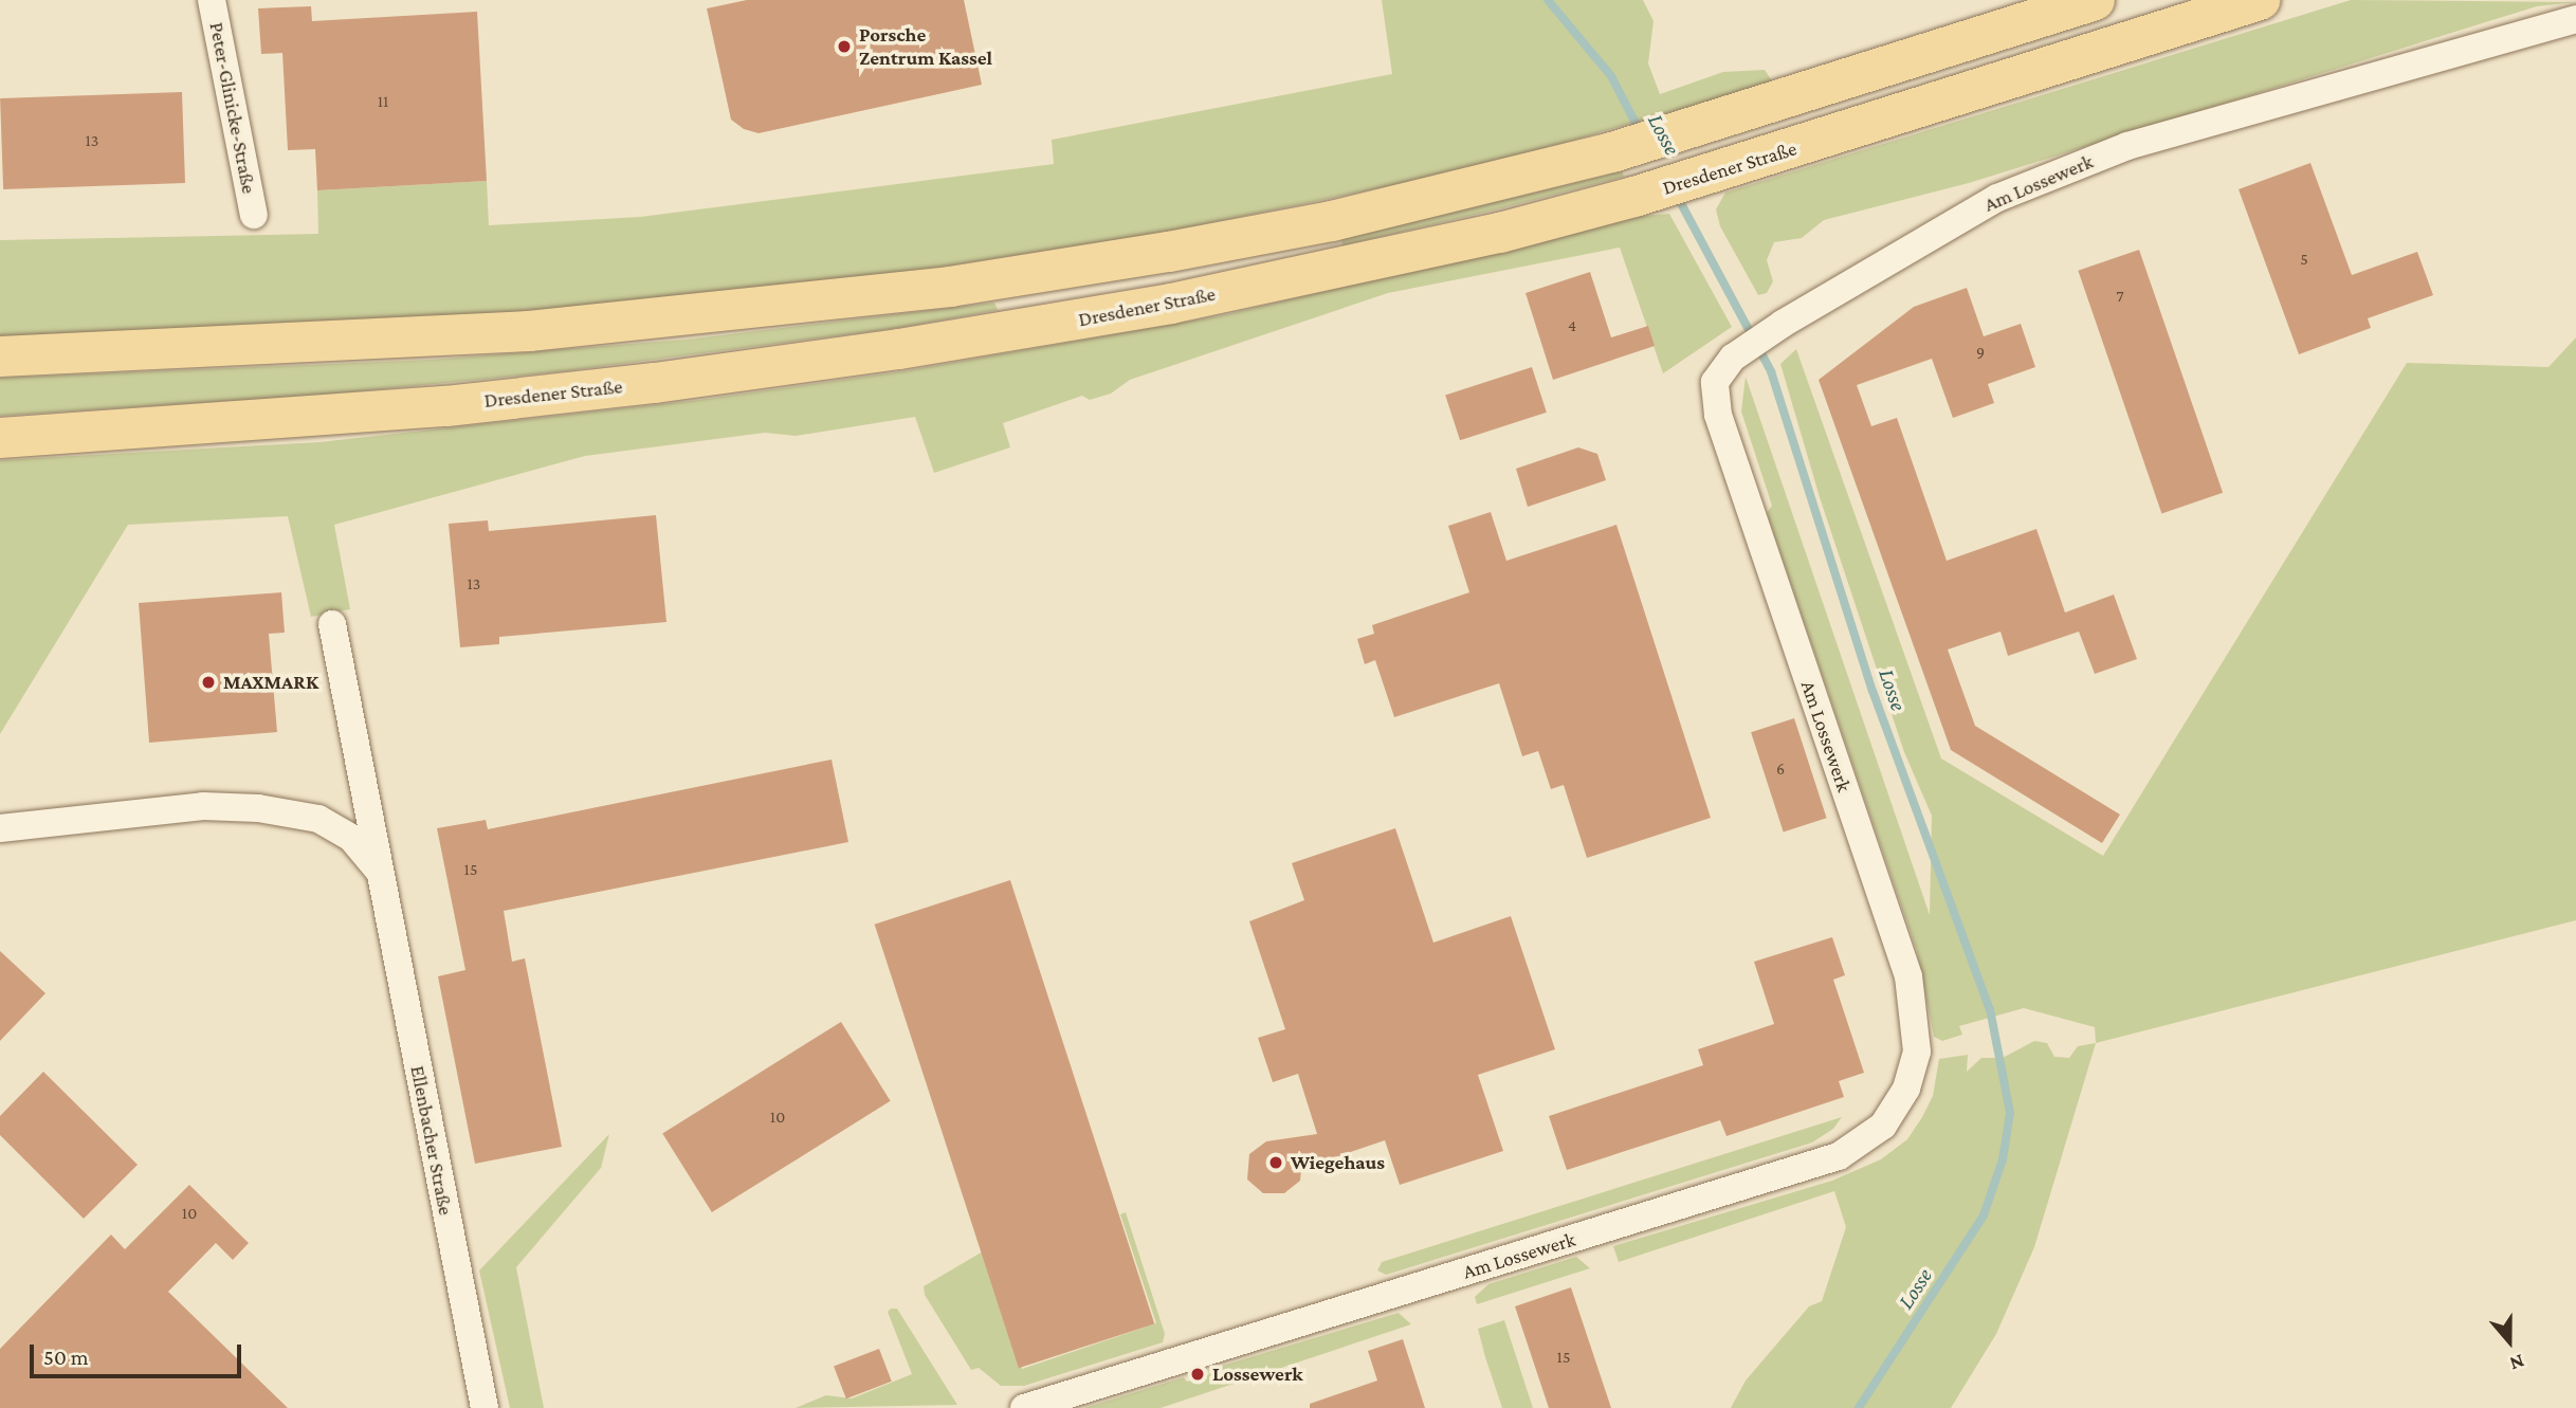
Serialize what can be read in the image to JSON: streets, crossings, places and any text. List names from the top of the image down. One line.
{"streets":{"main road":["Dresdener Straße"],"street":["Peter-Glinicke-Straße","Am Lossewerk","Ellenbacher Straße"]},"water":["Losse"],"places":["Porsche Zentrum Kassel","MAXMARK","Wiegehaus","Lossewerk"],"house_numbers":["11","13","5","7","4","9","13","6","15","10","10","15"],"scale_bar":"50 m","north":"bottom"}
